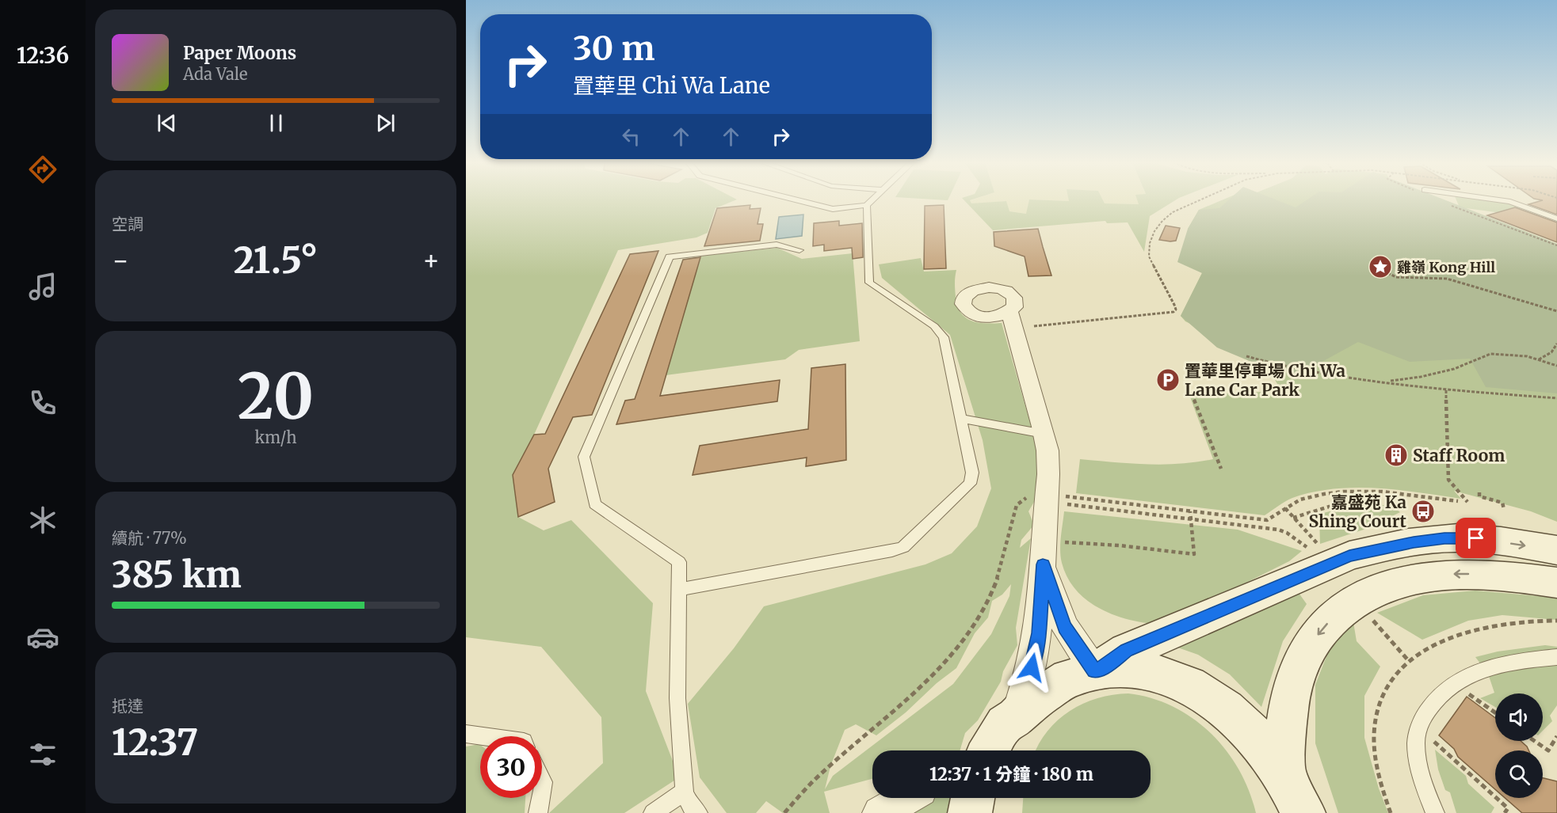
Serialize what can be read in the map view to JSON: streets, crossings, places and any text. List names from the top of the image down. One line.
{"places":{"place":["雞嶺 Kong Hill"],"parking":["置華里停車場 Chi Wa Lane Car Park"],"building":["Staff Room"],"bus stop":["嘉盛苑 Ka Shing Court"]},"page":{"tabs":"12:36","turn":["30 m","置華里 Chi Wa Lane"],"song":["Paper Moons","Ada Vale"],"tile":["空調",["20","km/h"],["續航 · 77%","385 km"],["抵達","12:37"]],"heat":["−","21.5°","+"],"limit":"30","trip":"12:37 · 1 分鐘 · 180 m"}}
